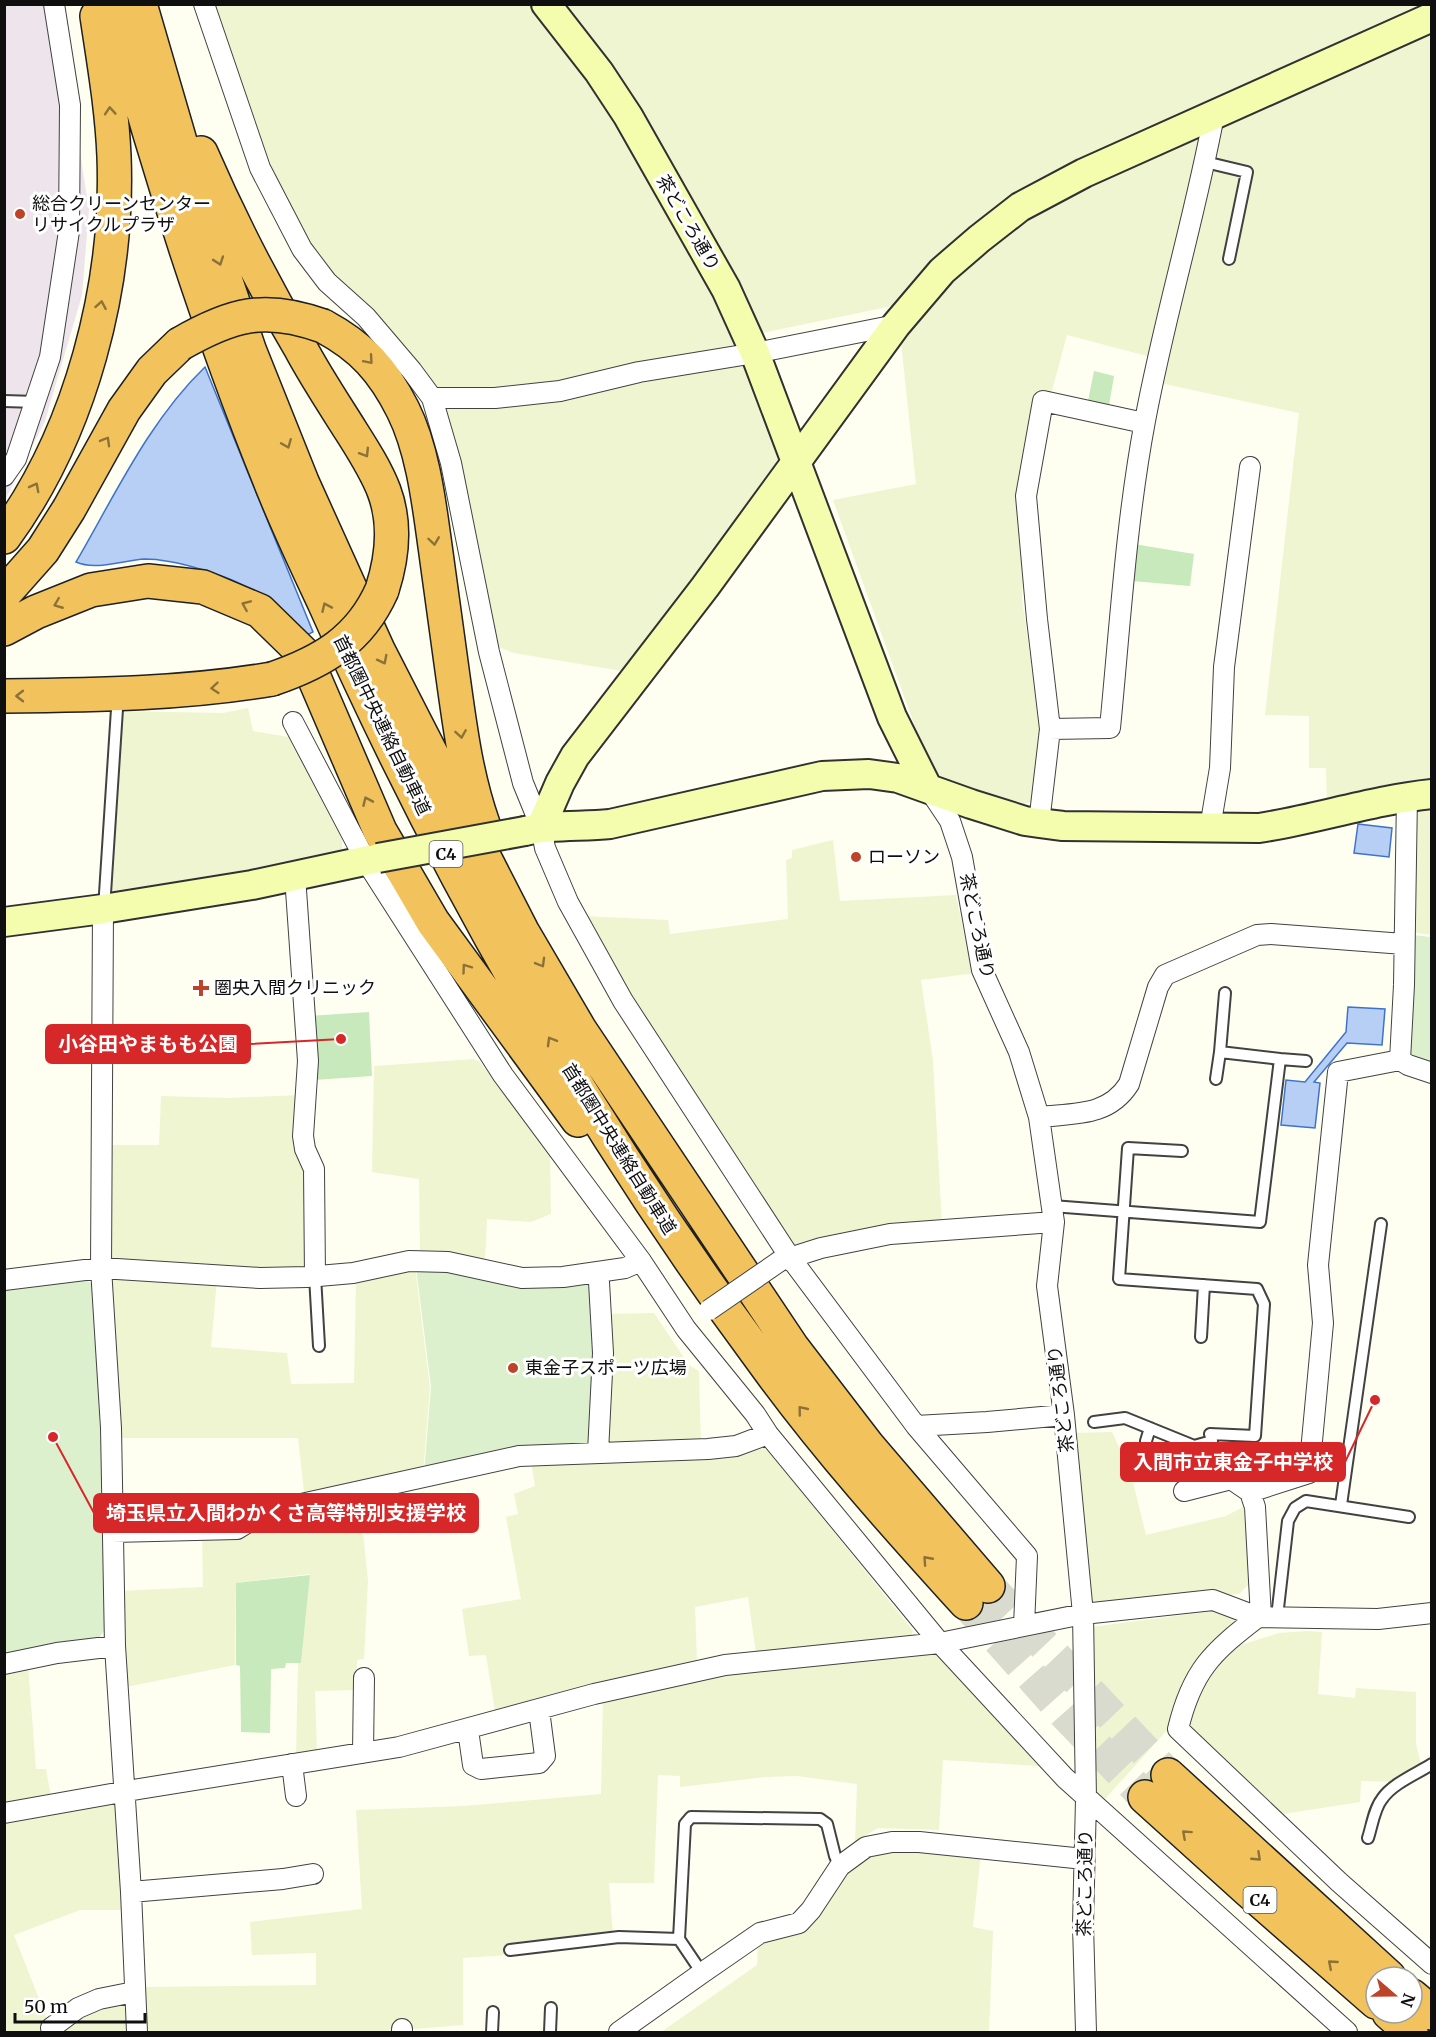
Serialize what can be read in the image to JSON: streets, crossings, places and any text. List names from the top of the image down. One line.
{"streets":{"highway":["首都圏中央連絡自動車道","C4"],"street":["茶どころ通り"]},"places":{"other":["総合クリーンセンター リサイクルプラザ","ローソン","小谷田やまもも公園","東金子スポーツ広場","入間市立東金子中学校","埼玉県立入間わかくさ高等特別支援学校"],"health":["圏央入間クリニック"]},"scale_bar":"50 m","north":"right"}
